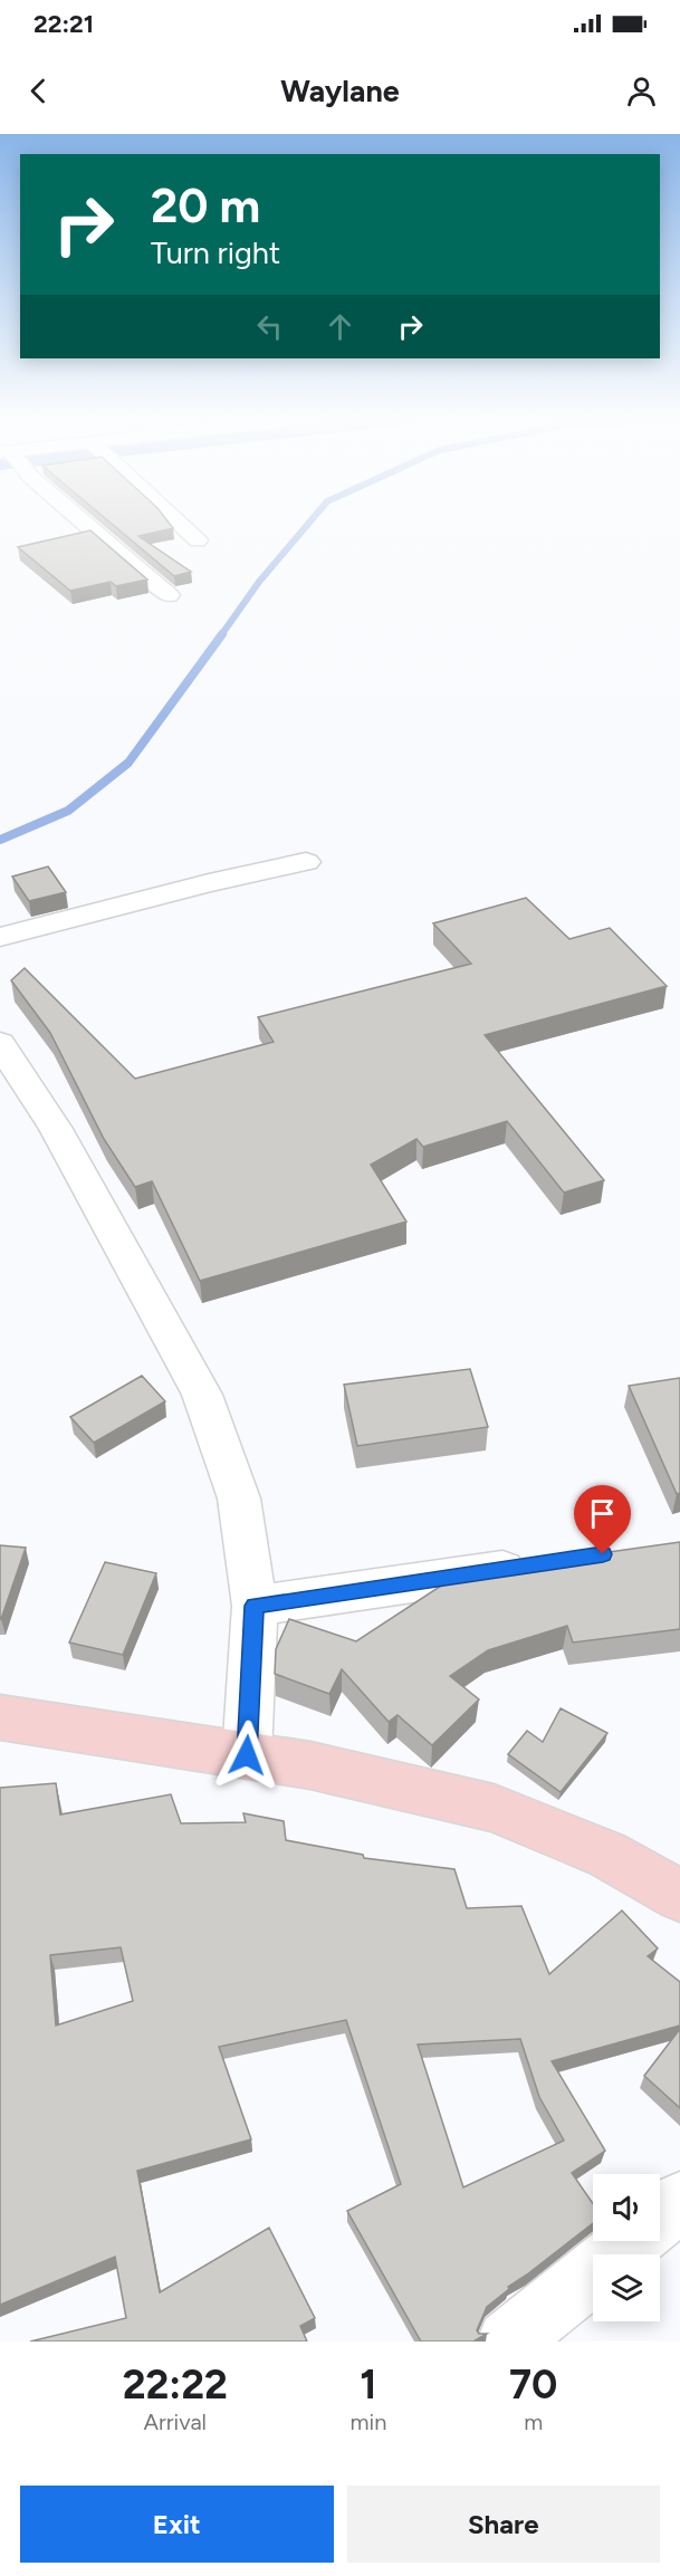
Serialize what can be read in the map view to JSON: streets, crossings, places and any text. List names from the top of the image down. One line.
{"page":{"status":"22:21","header":"Waylane","turn":["20 m","Turn right"],"eta":["22:22","Arrival","1","min","70","m"],"buttons":["Exit","Share"]}}
